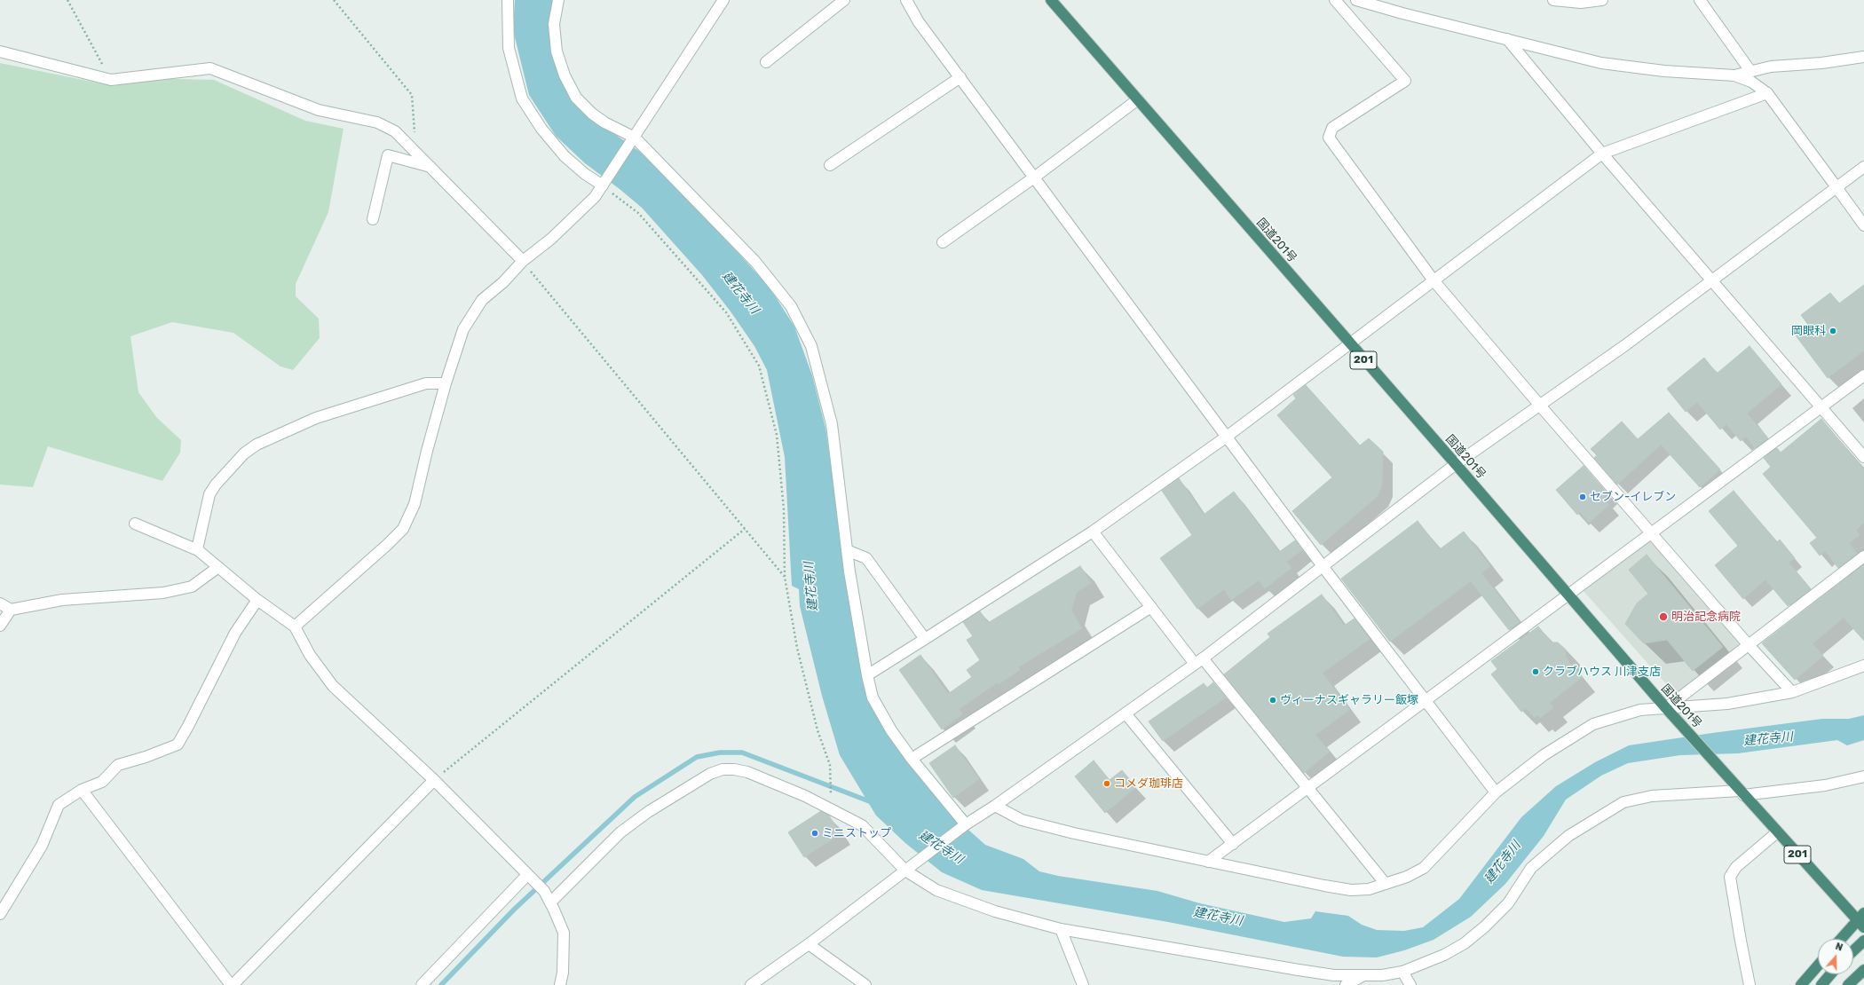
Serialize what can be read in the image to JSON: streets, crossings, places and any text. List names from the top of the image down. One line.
{"streets":{"highway":["国道201号","201"]},"water":["建花寺川"],"places":["岡眼科","セブン-イレブン","明治記念病院","クラブハウス 川津支店","ヴィーナスギャラリー飯塚","コメダ珈琲店","ミニストップ"],"north":"top"}
